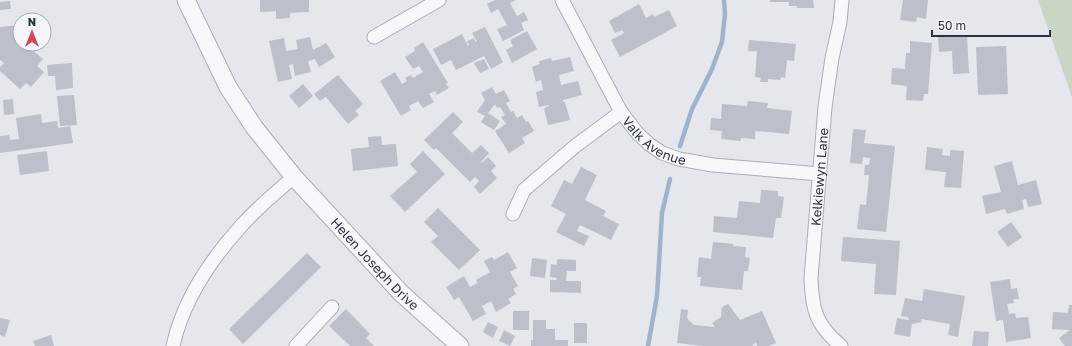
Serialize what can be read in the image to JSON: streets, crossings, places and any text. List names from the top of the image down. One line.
{"streets":{"street":["Valk Avenue","Kelkiewyn Lane","Helen Joseph Drive"]},"crossings":[["Valk Avenue","Kelkiewyn Lane"]],"scale_bar":"50 m","north":"top"}
